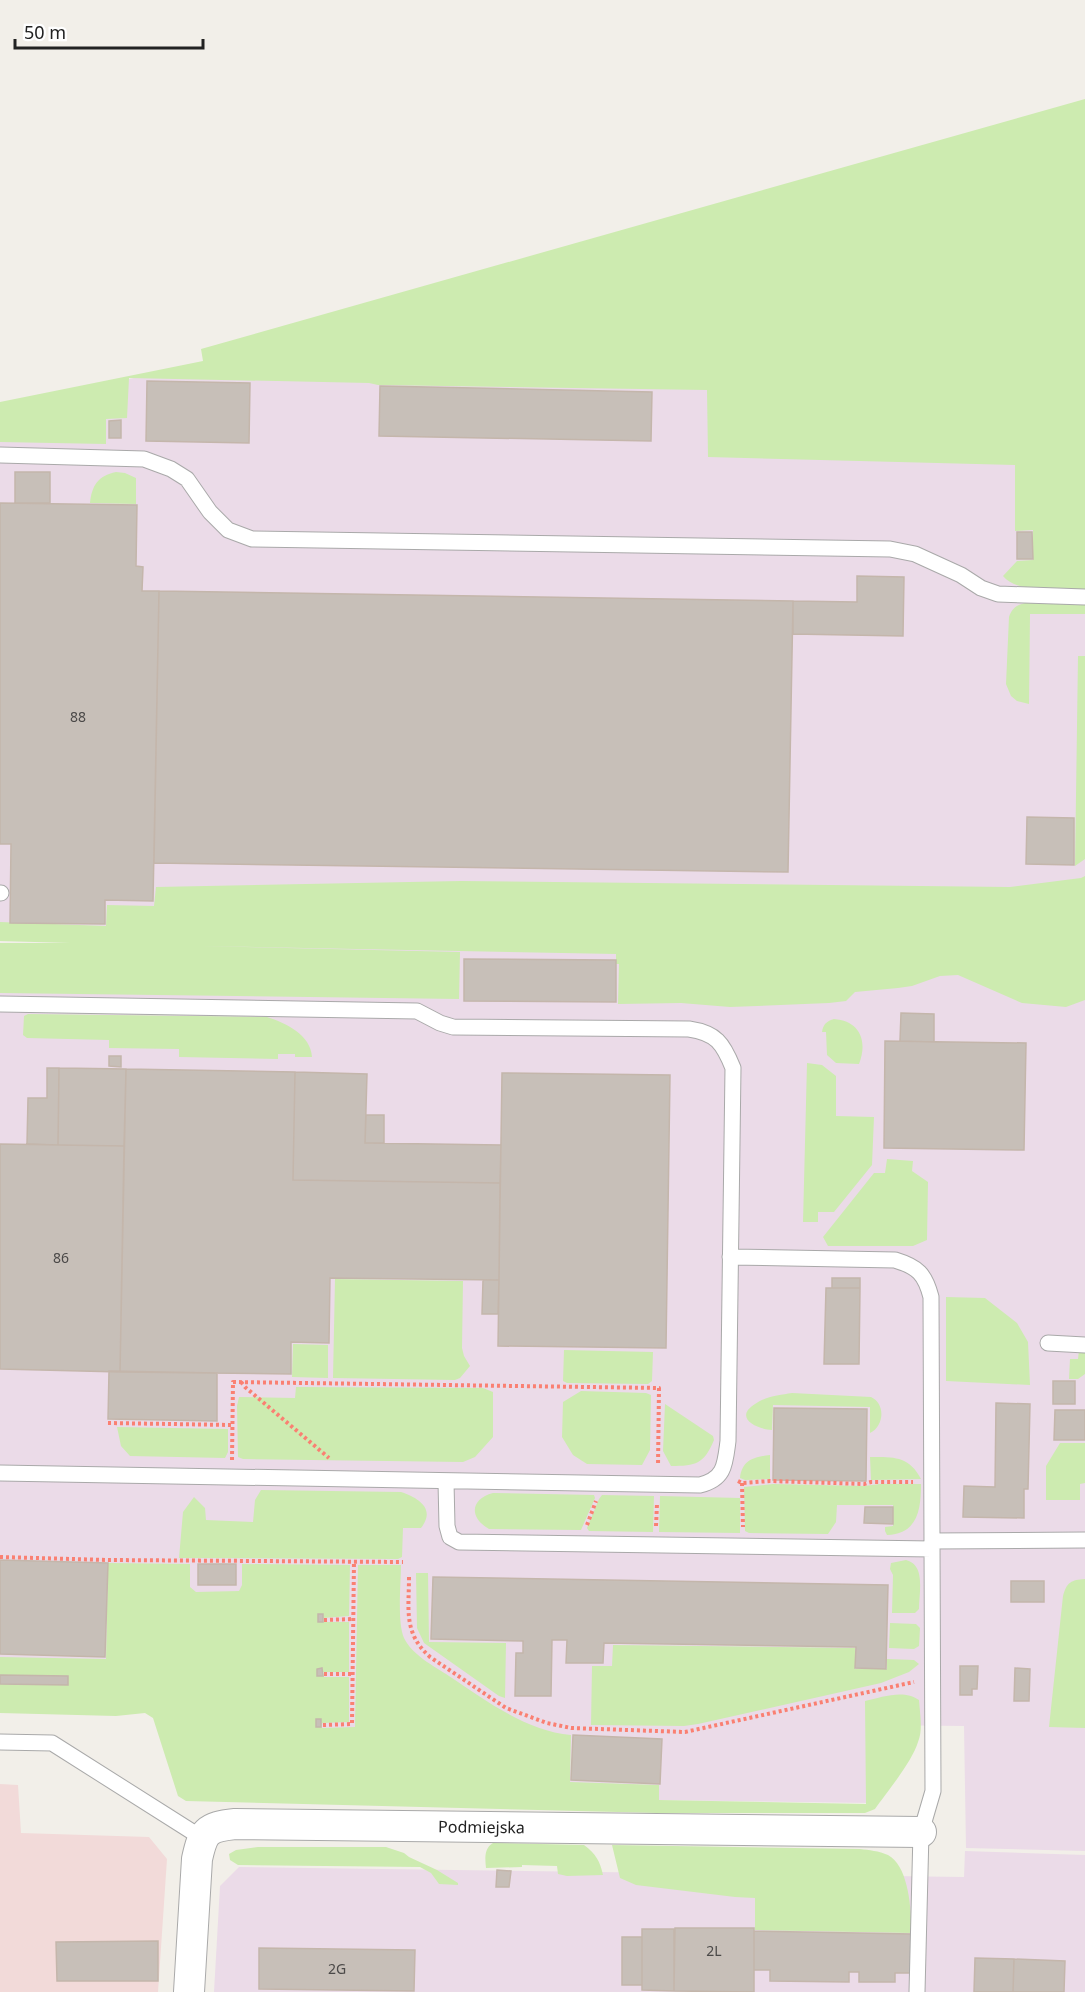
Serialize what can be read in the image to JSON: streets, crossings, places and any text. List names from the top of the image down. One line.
{"streets":{"street":["Podmiejska"]},"house_numbers":["88","86","2L","2G"],"scale_bar":"50 m"}
